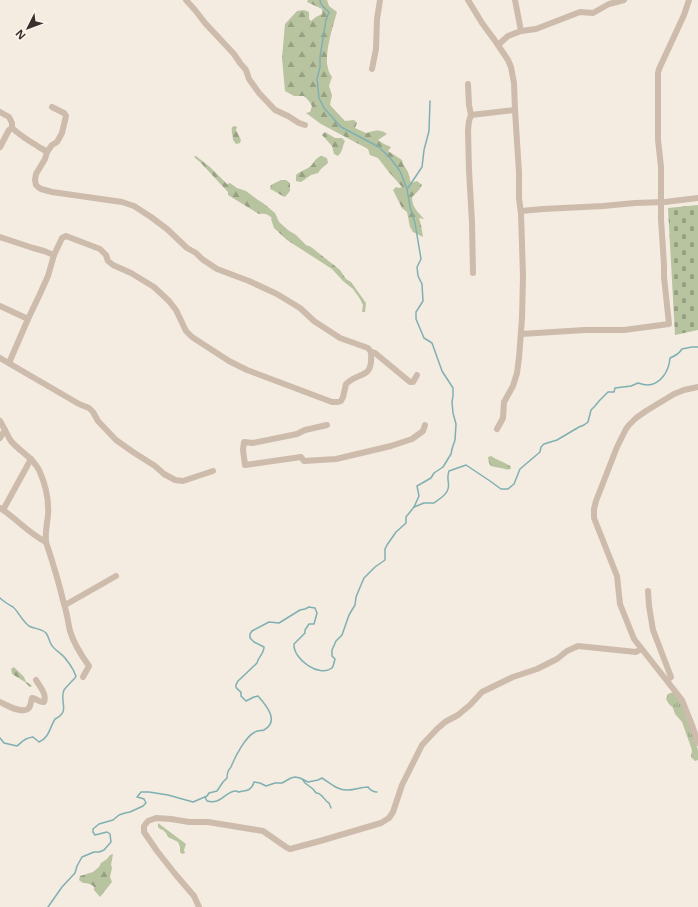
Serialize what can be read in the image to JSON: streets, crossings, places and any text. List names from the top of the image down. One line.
{"north":"bottom left"}
